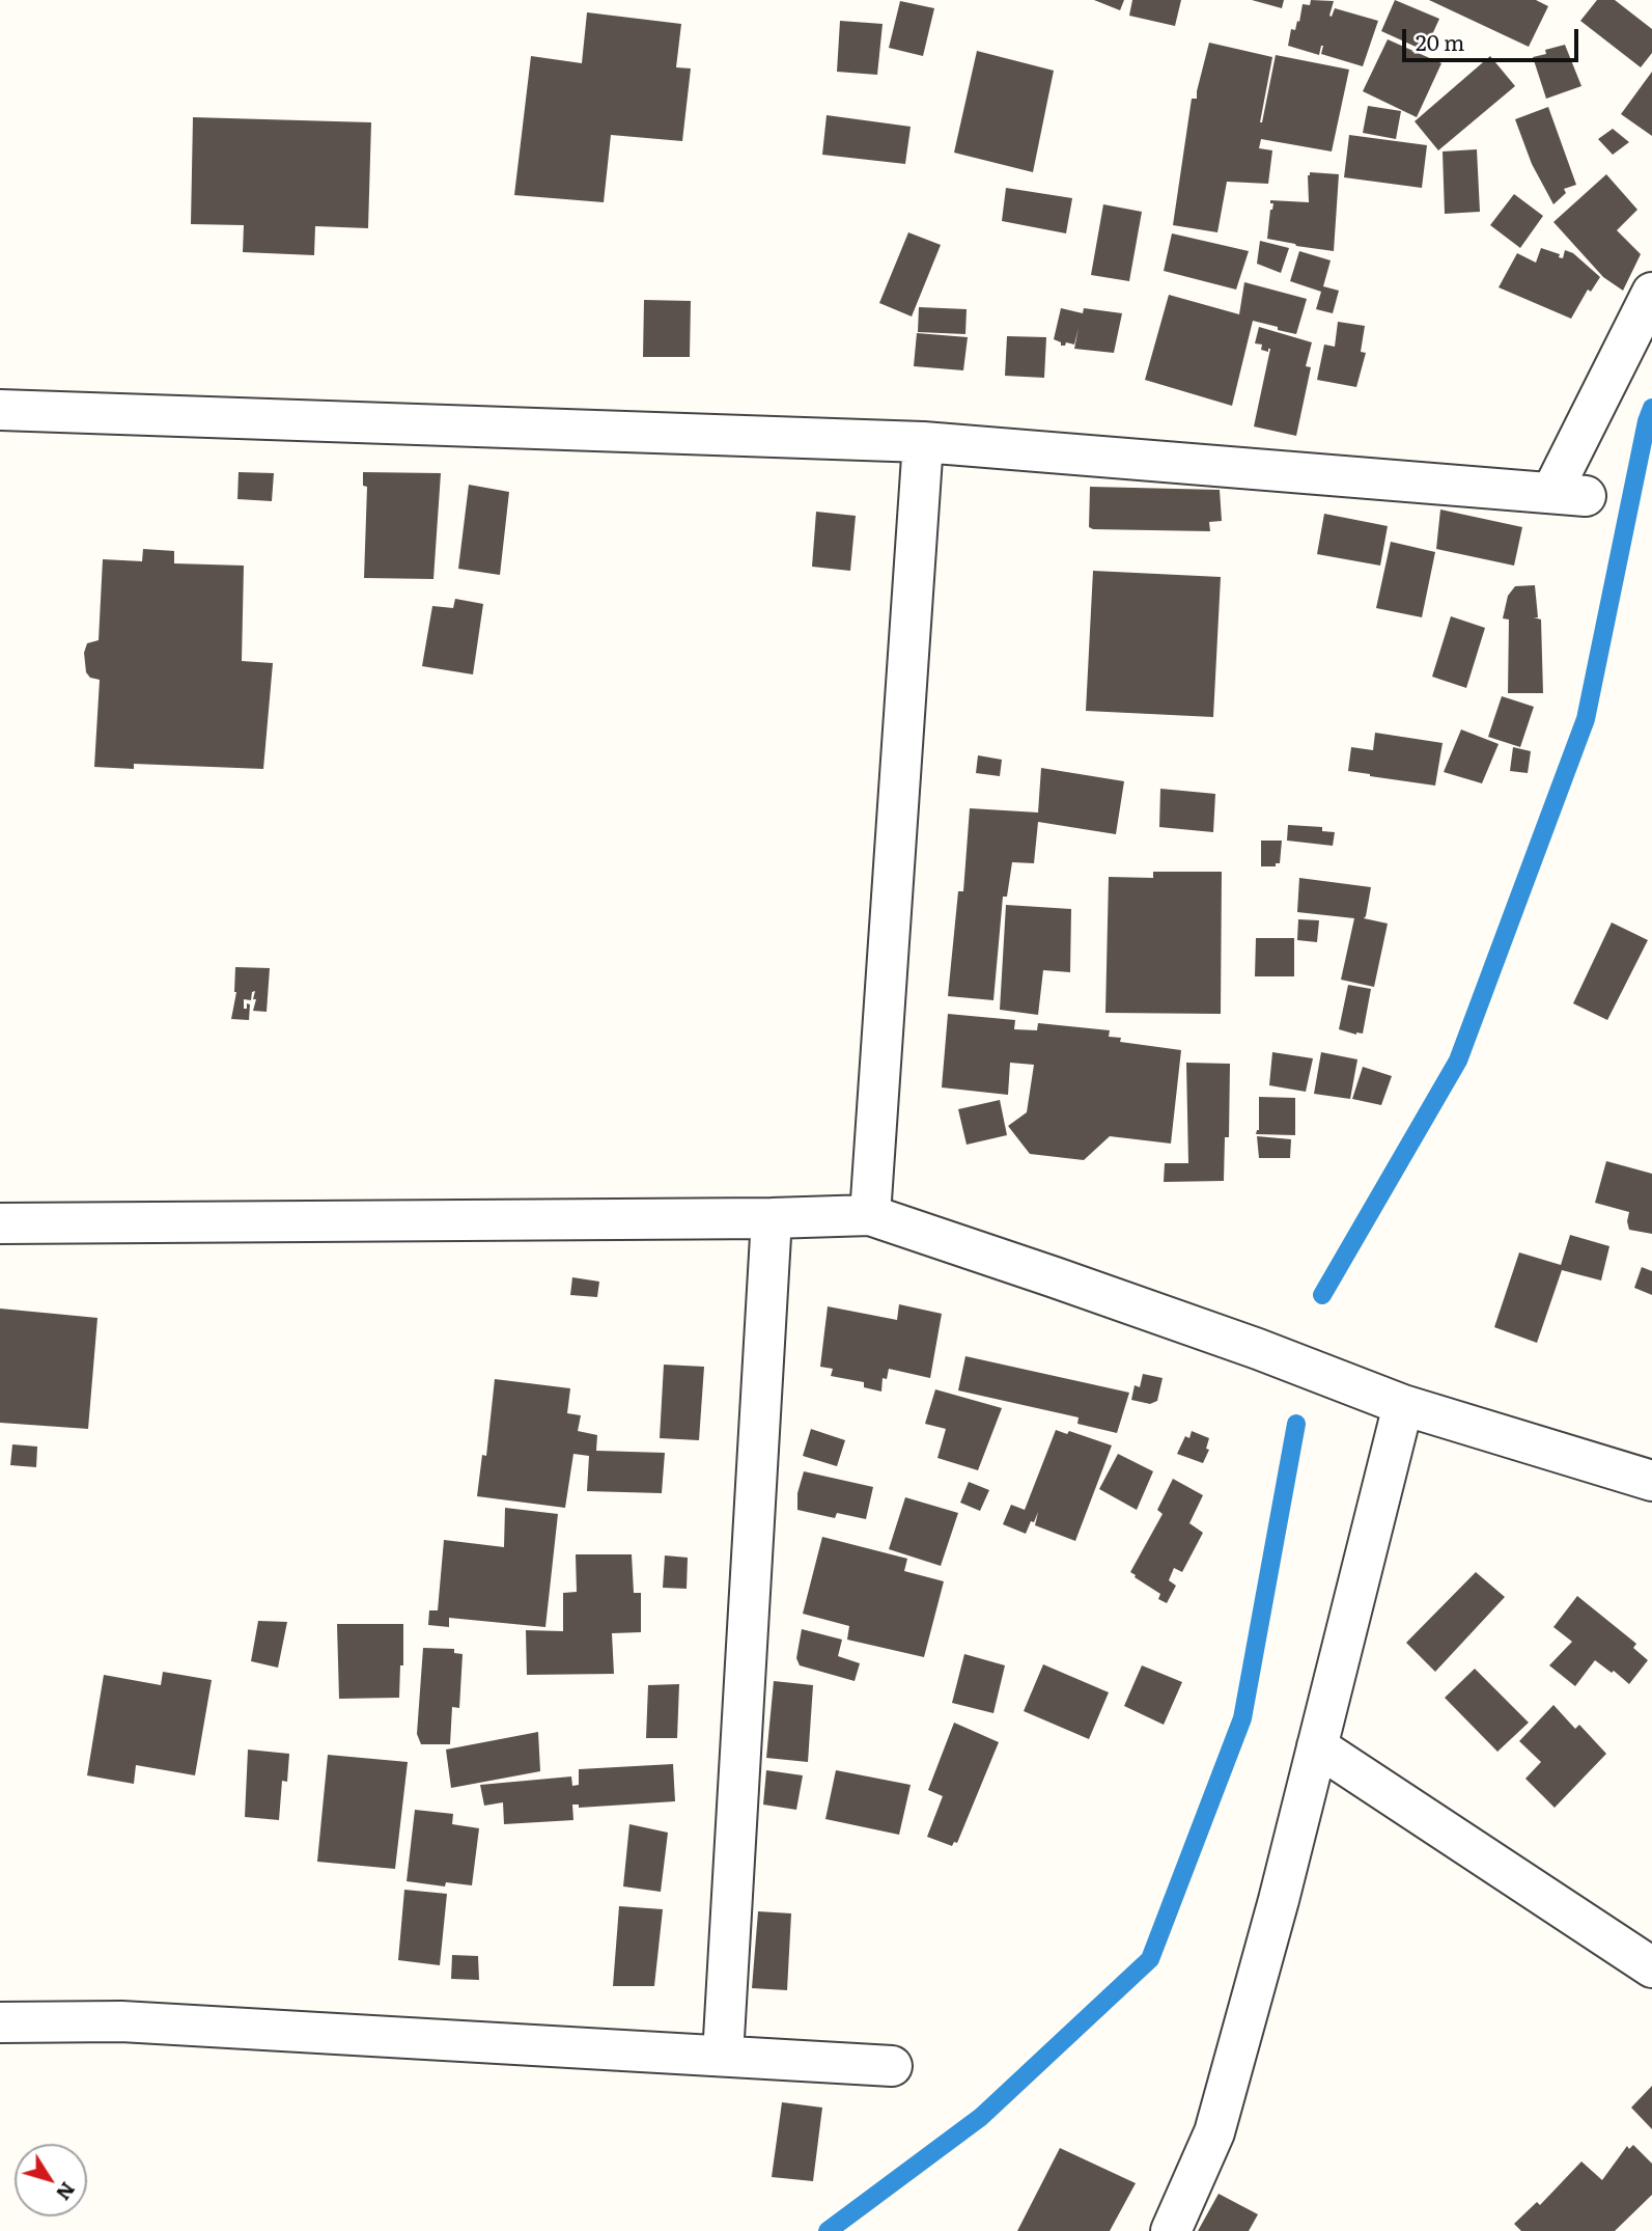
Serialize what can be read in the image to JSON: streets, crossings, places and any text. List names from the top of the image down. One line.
{"scale_bar":"20 m","north":"bottom right"}
